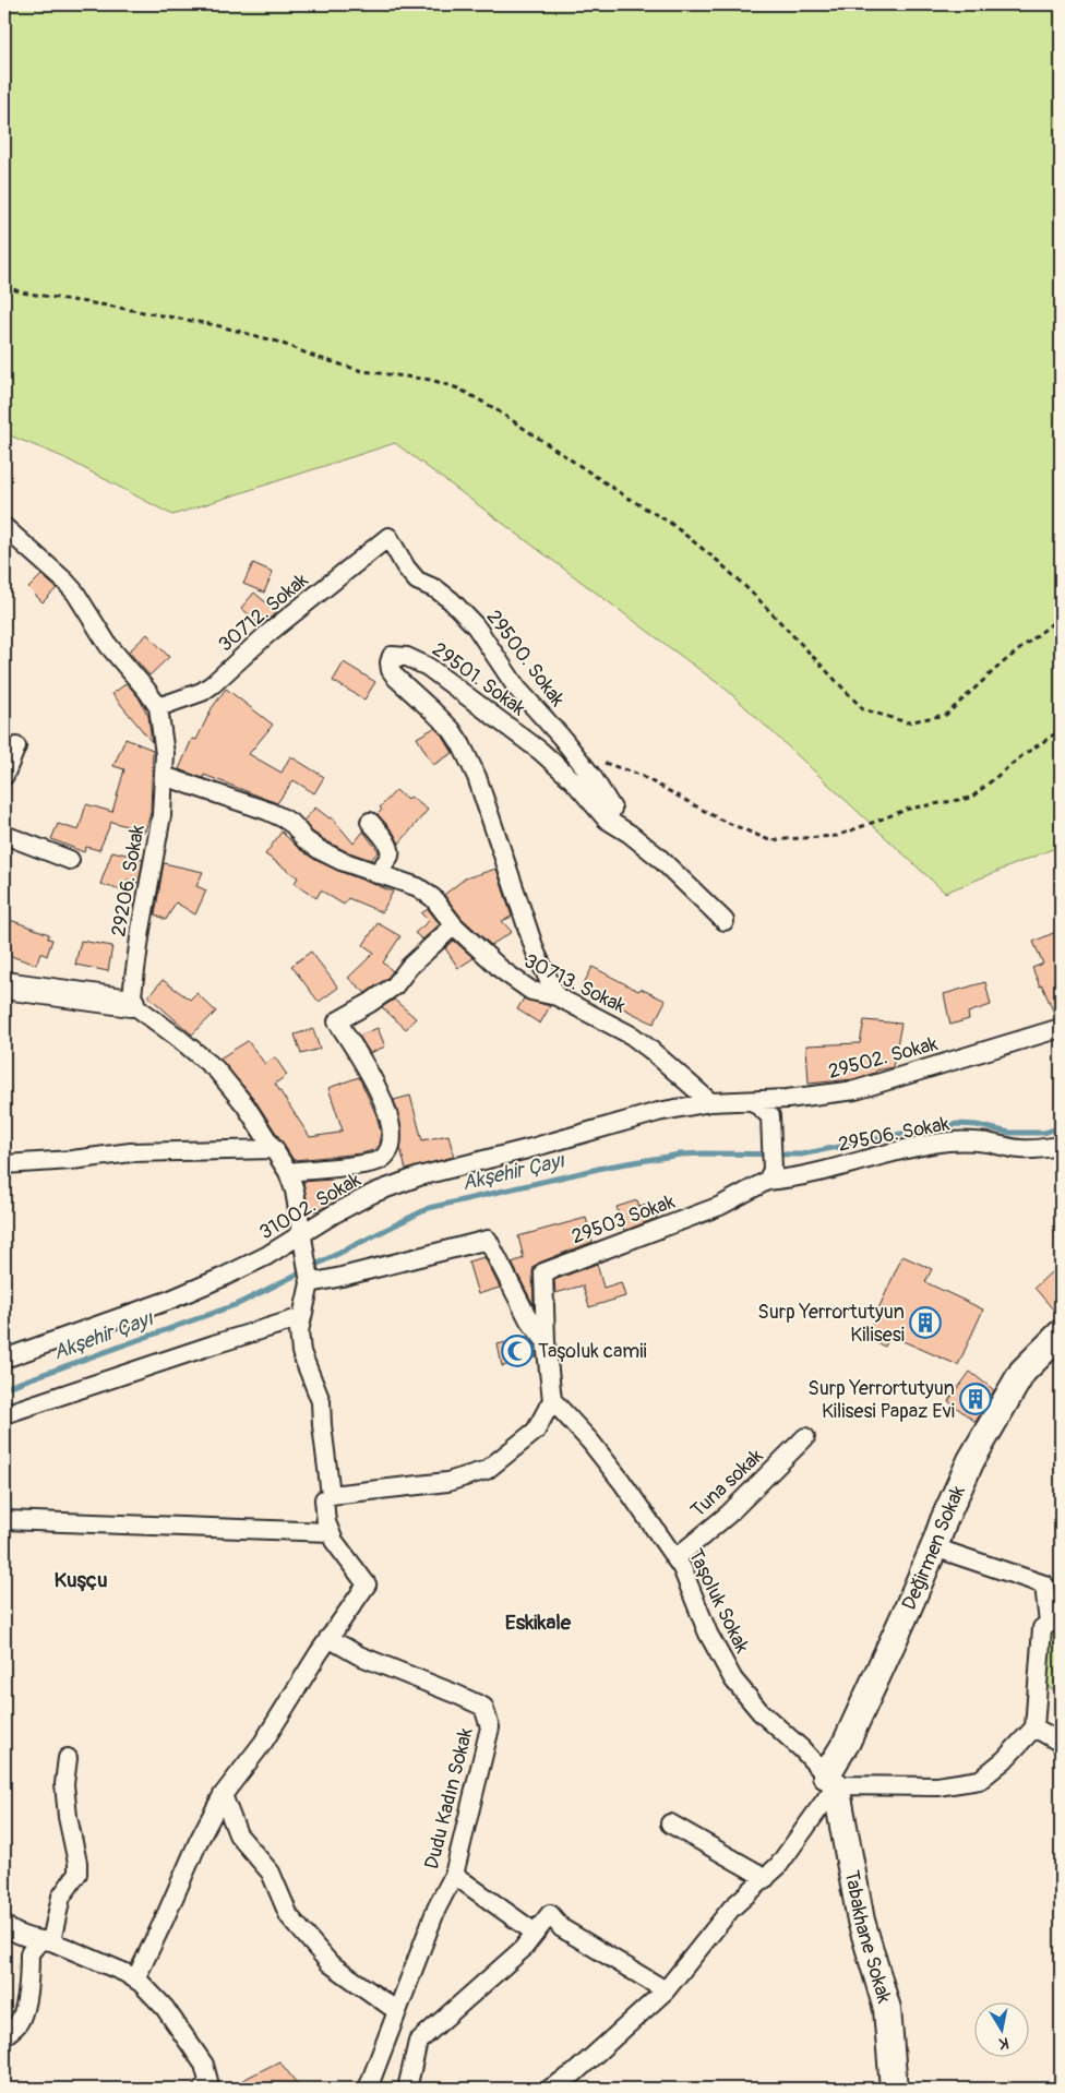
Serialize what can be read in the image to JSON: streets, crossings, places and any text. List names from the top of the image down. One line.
{"streets":{"street":["30712. Sokak","29500. Sokak","29501. Sokak","29206. Sokak","30713. Sokak","29502. Sokak","29506. Sokak","31002. Sokak","29503 Sokak","Tuna sokak","Değirmen Sokak","Taşoluk Sokak","Dudu Kadın Sokak","Tabakhane Sokak"]},"crossings":[["30712. Sokak","29500. Sokak"],["30712. Sokak","29206. Sokak"],["29500. Sokak","29501. Sokak"],["29501. Sokak","30713. Sokak"],["29206. Sokak","30713. Sokak"],["30713. Sokak","29502. Sokak"],["30713. Sokak","31002. Sokak"],["29502. Sokak","31002. Sokak"],["29506. Sokak","29503 Sokak"],["Tuna sokak","Taşoluk Sokak"],["Değirmen Sokak","Taşoluk Sokak"],["Değirmen Sokak","Tabakhane Sokak"],["Taşoluk Sokak","Tabakhane Sokak"]],"districts":["Kuşçu","Eskikale"],"water":["Akşehir Çayı"],"places":{"building":["Surp Yerrortutyun Kilisesi","Surp Yerrortutyun Kilisesi Papaz Evi"],"mosque":["Taşoluk camii"]},"north":"bottom"}
